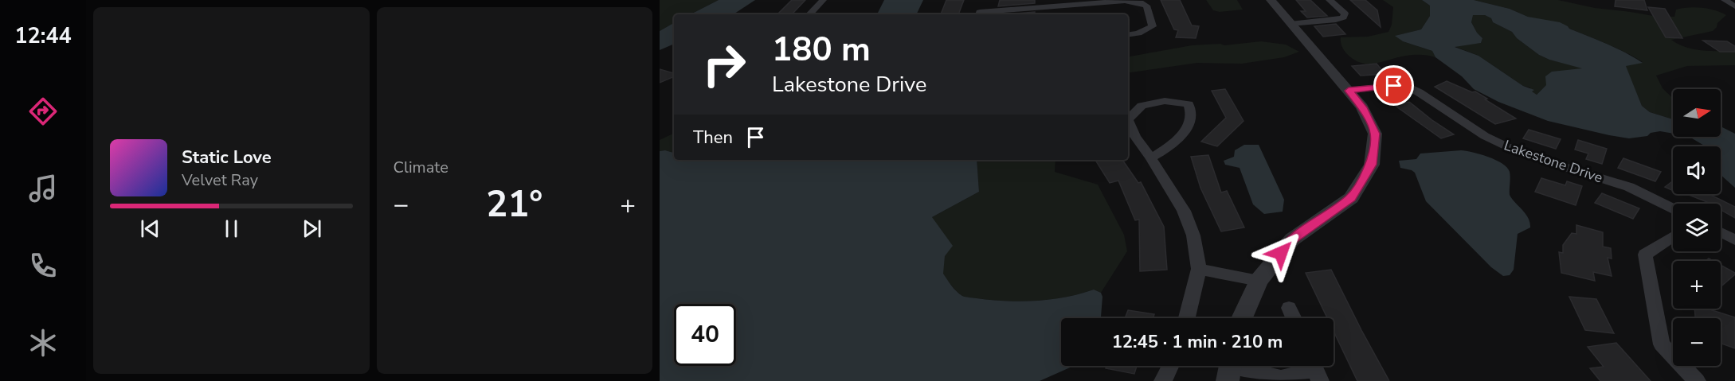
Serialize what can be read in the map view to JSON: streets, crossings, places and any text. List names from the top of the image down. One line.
{"streets":{"street":["Lakestone Drive"]},"north":"right","page":{"tabs":"12:44","tile":"Climate","turn":["180 m","Lakestone Drive"],"map_buttons":["+","−"],"then":"Then","song":["Static Love","Velvet Ray"],"heat":["−","21°","+"],"limit":"40","trip":"12:45 · 1 min · 210 m"}}
